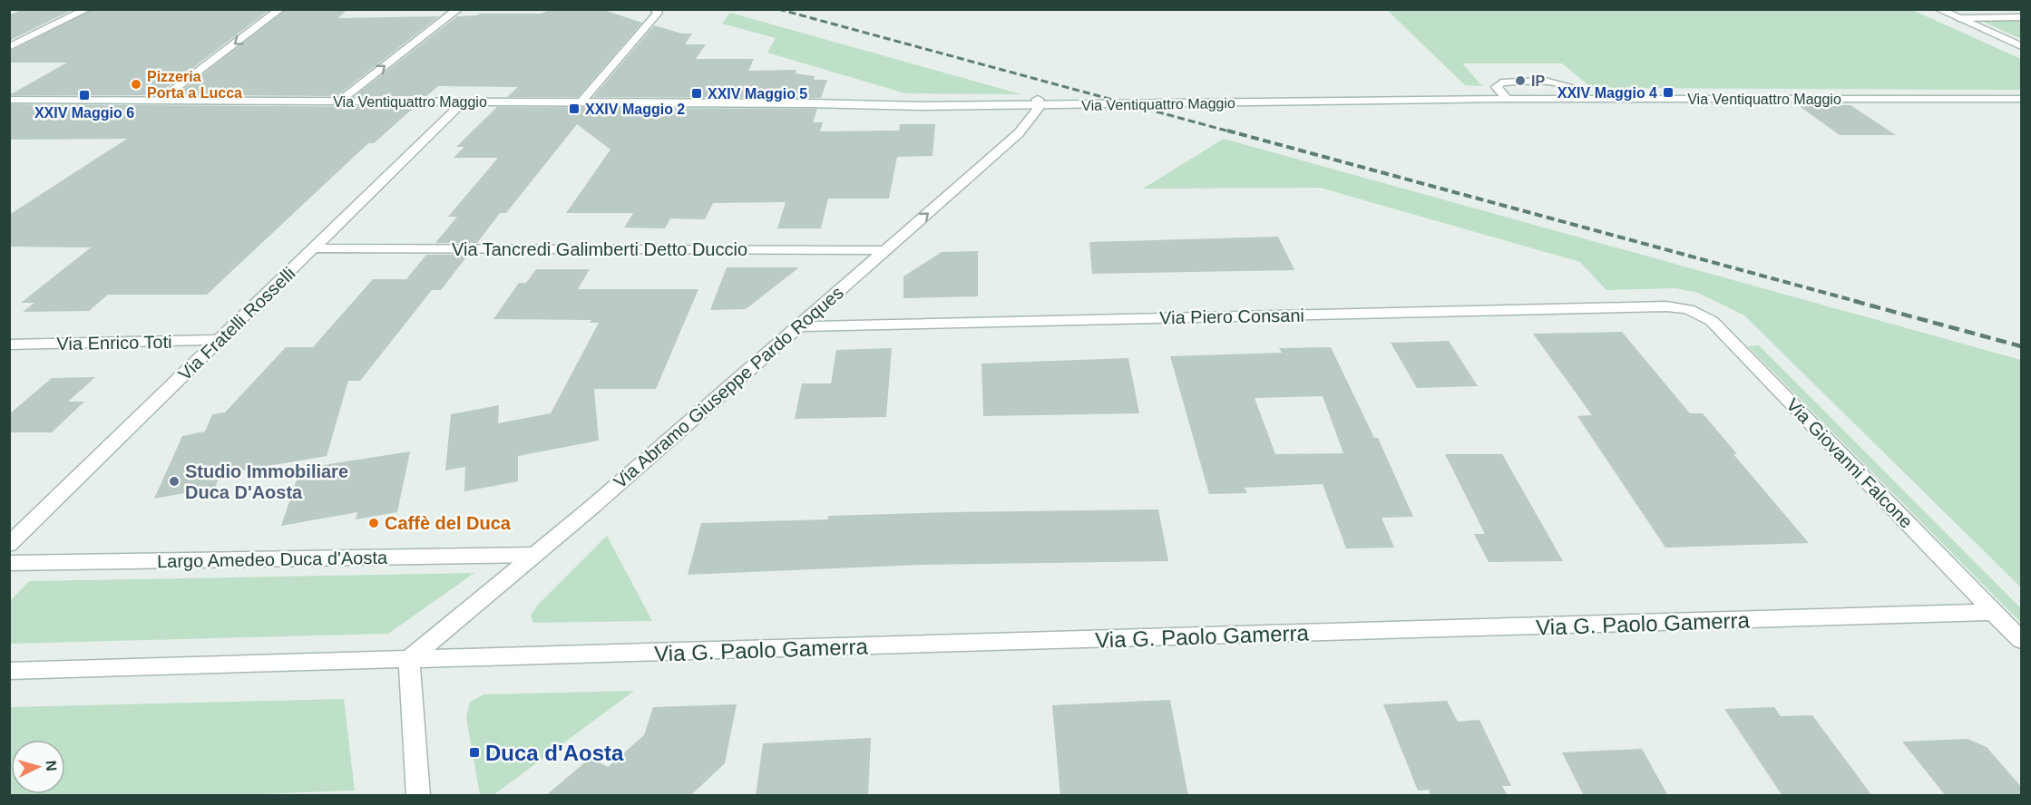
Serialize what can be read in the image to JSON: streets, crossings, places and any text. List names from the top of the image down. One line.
{"streets":{"street":["Via Ventiquattro Maggio","Via Tancredi Galimberti Detto Duccio","Via Piero Consani","Via Fratelli Rosselli","Via Enrico Toti","Via Abramo Giuseppe Pardo Roques","Via Giovanni Falcone","Largo Amedeo Duca d'Aosta","Via G. Paolo Gamerra"]},"crossings":[["Via Ventiquattro Maggio","Via Fratelli Rosselli"],["Via Ventiquattro Maggio","Via Abramo Giuseppe Pardo Roques"],["Via Tancredi Galimberti Detto Duccio","Via Fratelli Rosselli"],["Via Tancredi Galimberti Detto Duccio","Via Abramo Giuseppe Pardo Roques"],["Via Piero Consani","Via Abramo Giuseppe Pardo Roques"],["Via Piero Consani","Via Giovanni Falcone"],["Via Fratelli Rosselli","Via Enrico Toti"],["Via Abramo Giuseppe Pardo Roques","Largo Amedeo Duca d'Aosta"],["Via Abramo Giuseppe Pardo Roques","Via G. Paolo Gamerra"],["Via Giovanni Falcone","Via G. Paolo Gamerra"]],"places":{"other":["IP","Pizzeria Porta a Lucca","Studio Immobiliare Duca D'Aosta","Caffè del Duca"],"transit":["XXIV Maggio 4","XXIV Maggio 5","XXIV Maggio 6","XXIV Maggio 2","Duca d'Aosta"]},"north":"right"}
